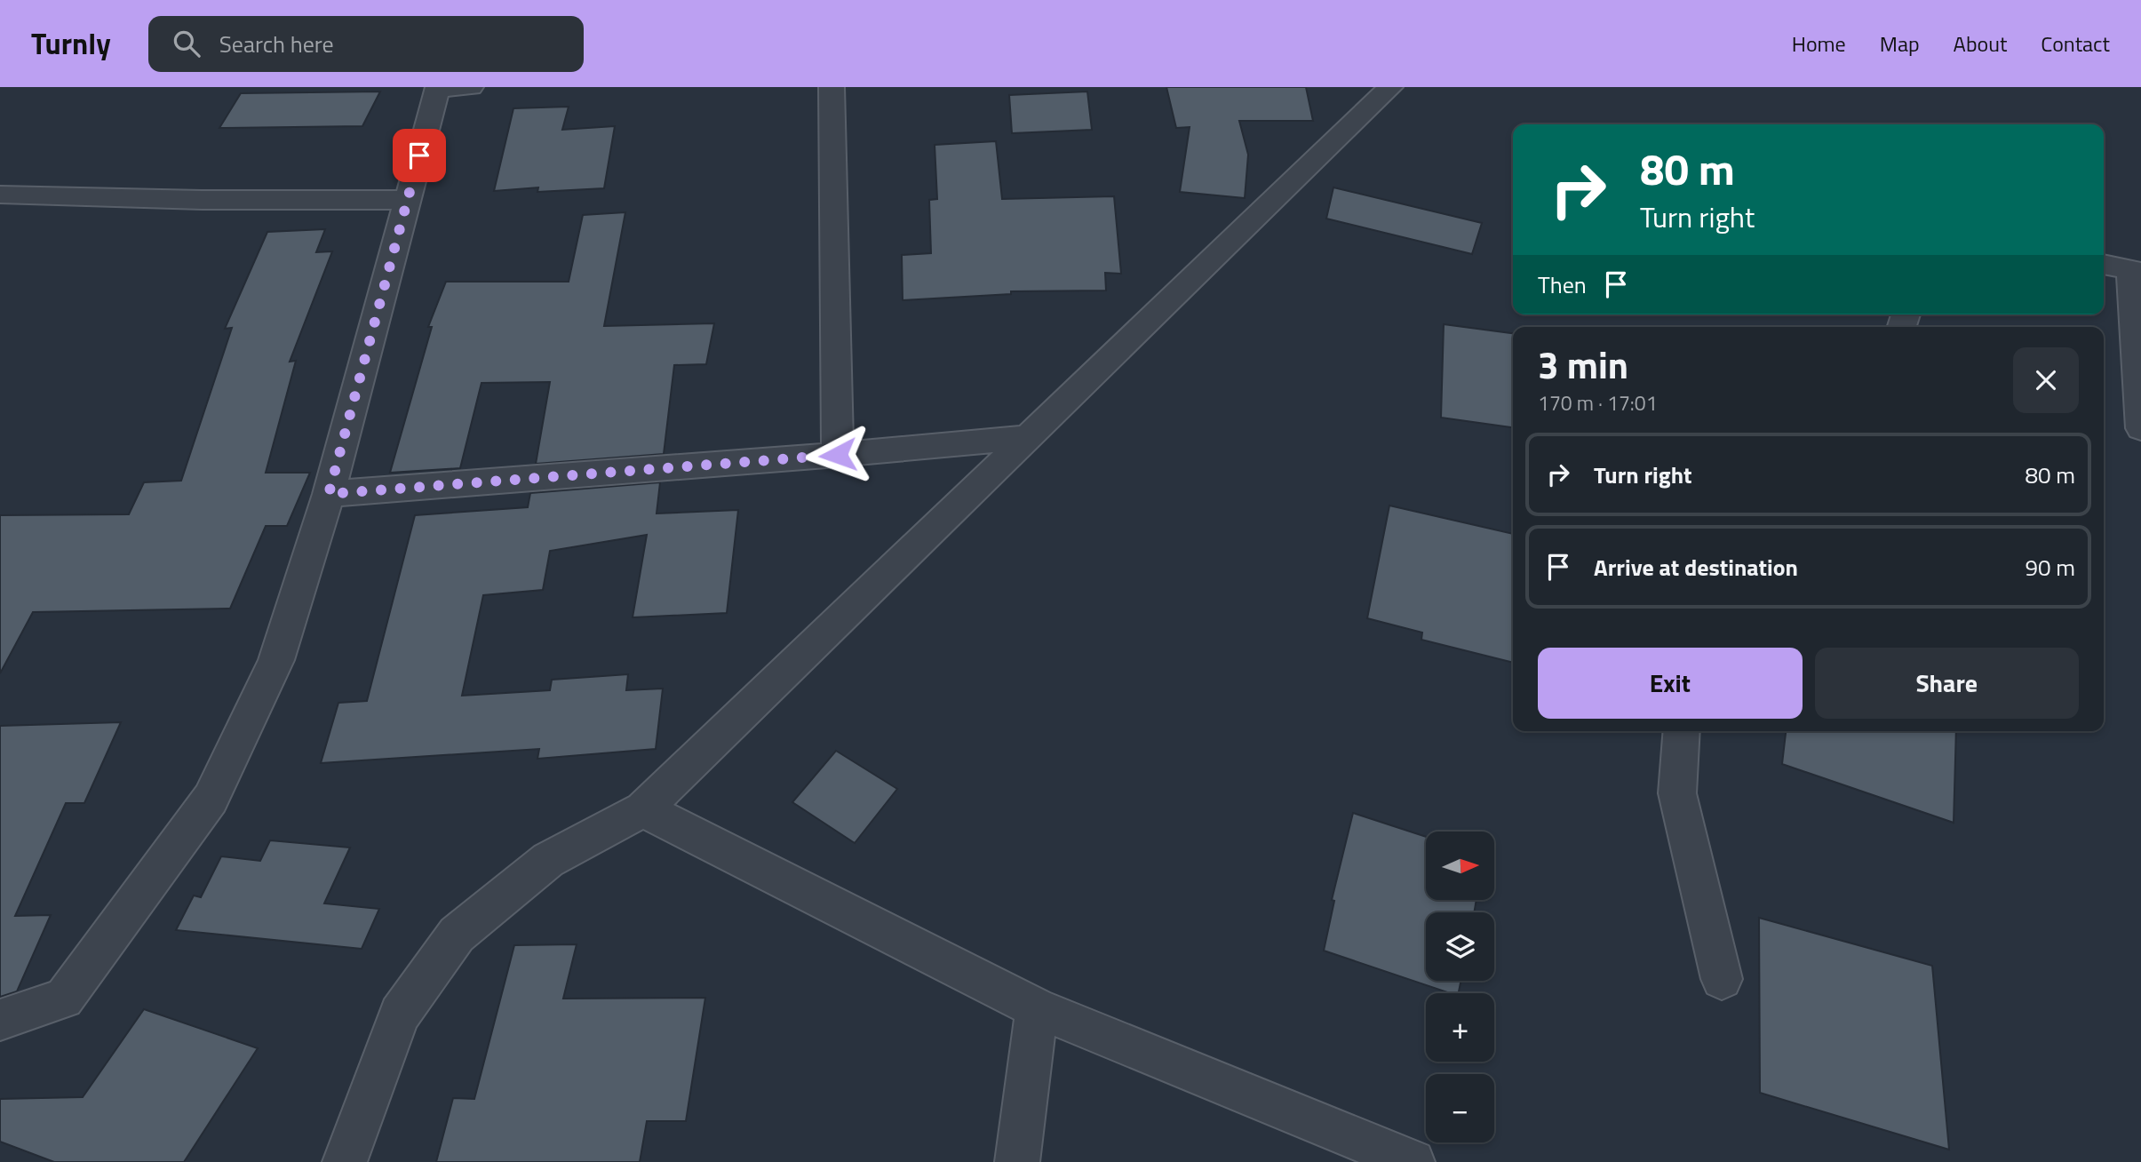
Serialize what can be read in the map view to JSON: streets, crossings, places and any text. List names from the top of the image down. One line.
{"north":"right","page":{"header":"Turnly","search":"Search here","nav":["Home","Map","About","Contact"],"turn":["80 m","Turn right"],"then":"Then","heading":["3 min","170 m · 17:01"],"list":[{"name":"Turn right","value":"80 m"},{"name":"Arrive at destination","value":"90 m"}],"buttons":["Exit","Share"],"map_buttons":["+","−"]}}
